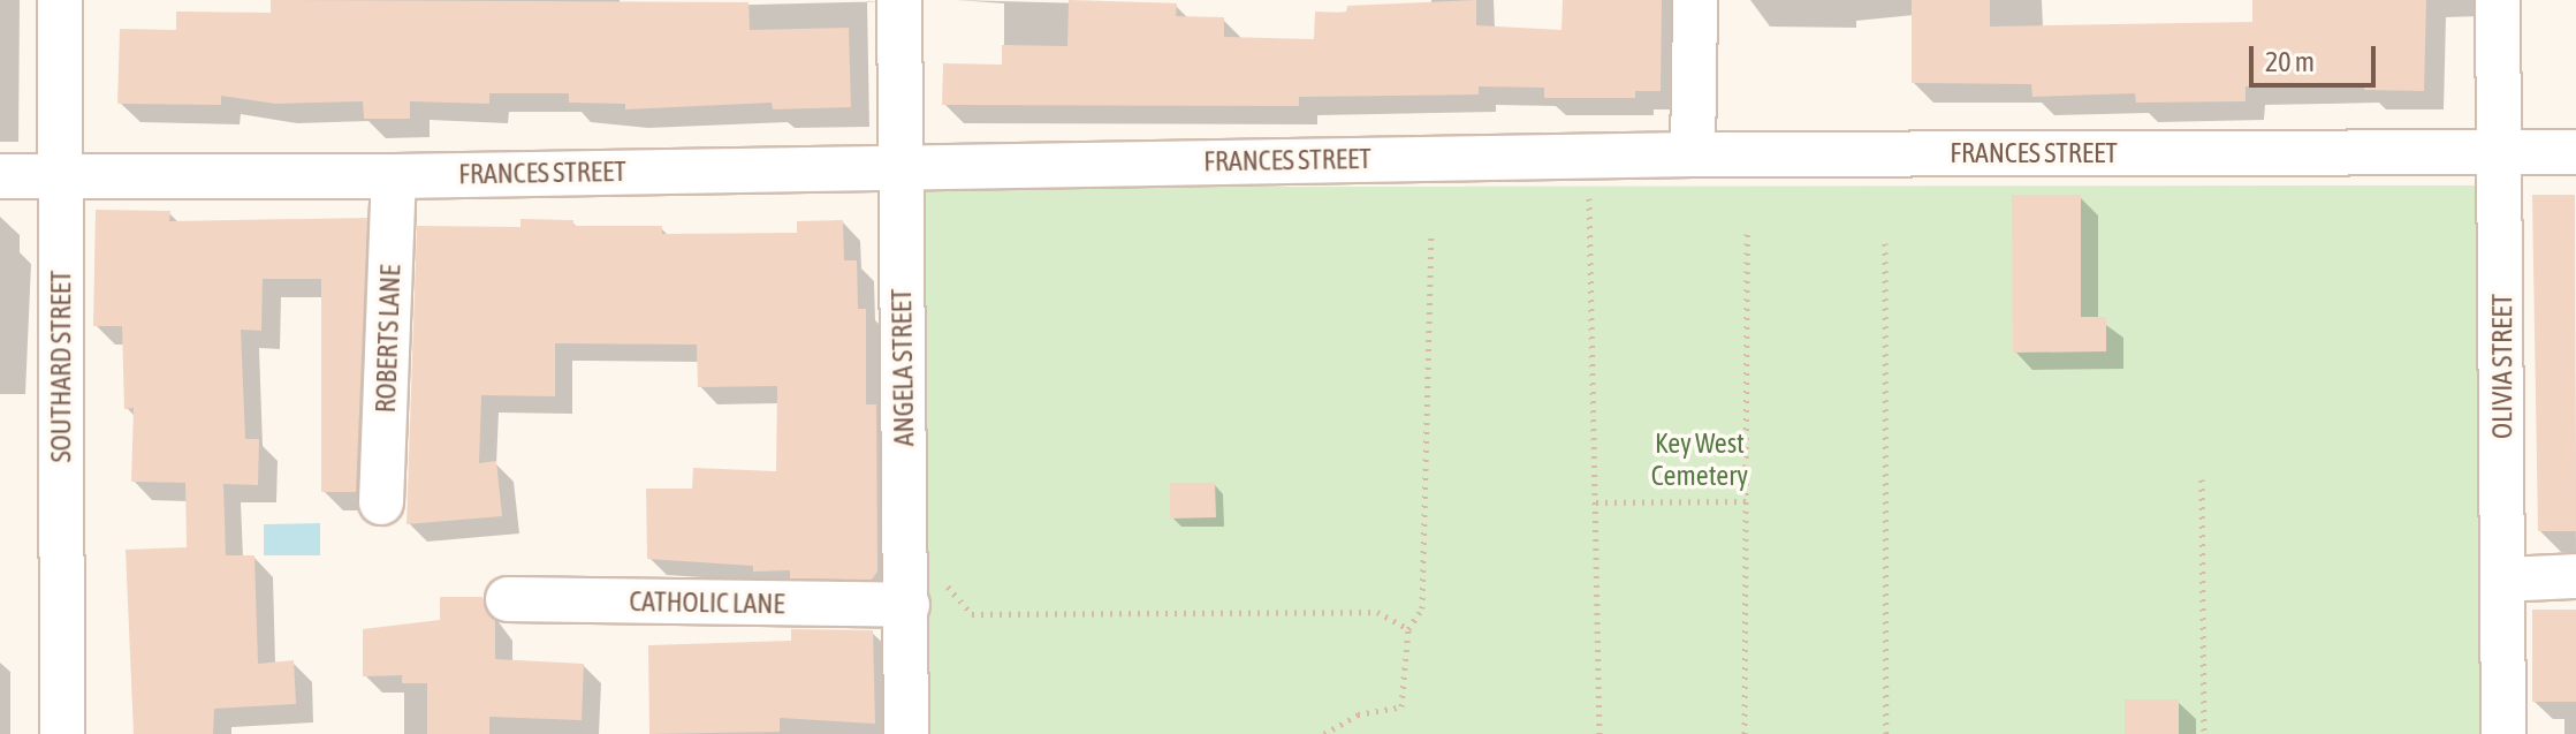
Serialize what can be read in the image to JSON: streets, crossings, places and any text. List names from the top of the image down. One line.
{"streets":{"street":["FRANCES STREET","ROBERTS LANE","SOUTHARD STREET","OLIVIA STREET","ANGELA STREET","CATHOLIC LANE"]},"crossings":[["FRANCES STREET","ROBERTS LANE"],["FRANCES STREET","SOUTHARD STREET"],["FRANCES STREET","OLIVIA STREET"],["FRANCES STREET","ANGELA STREET"],["ANGELA STREET","CATHOLIC LANE"]],"parks":["Key West Cemetery"],"scale_bar":"20 m"}
